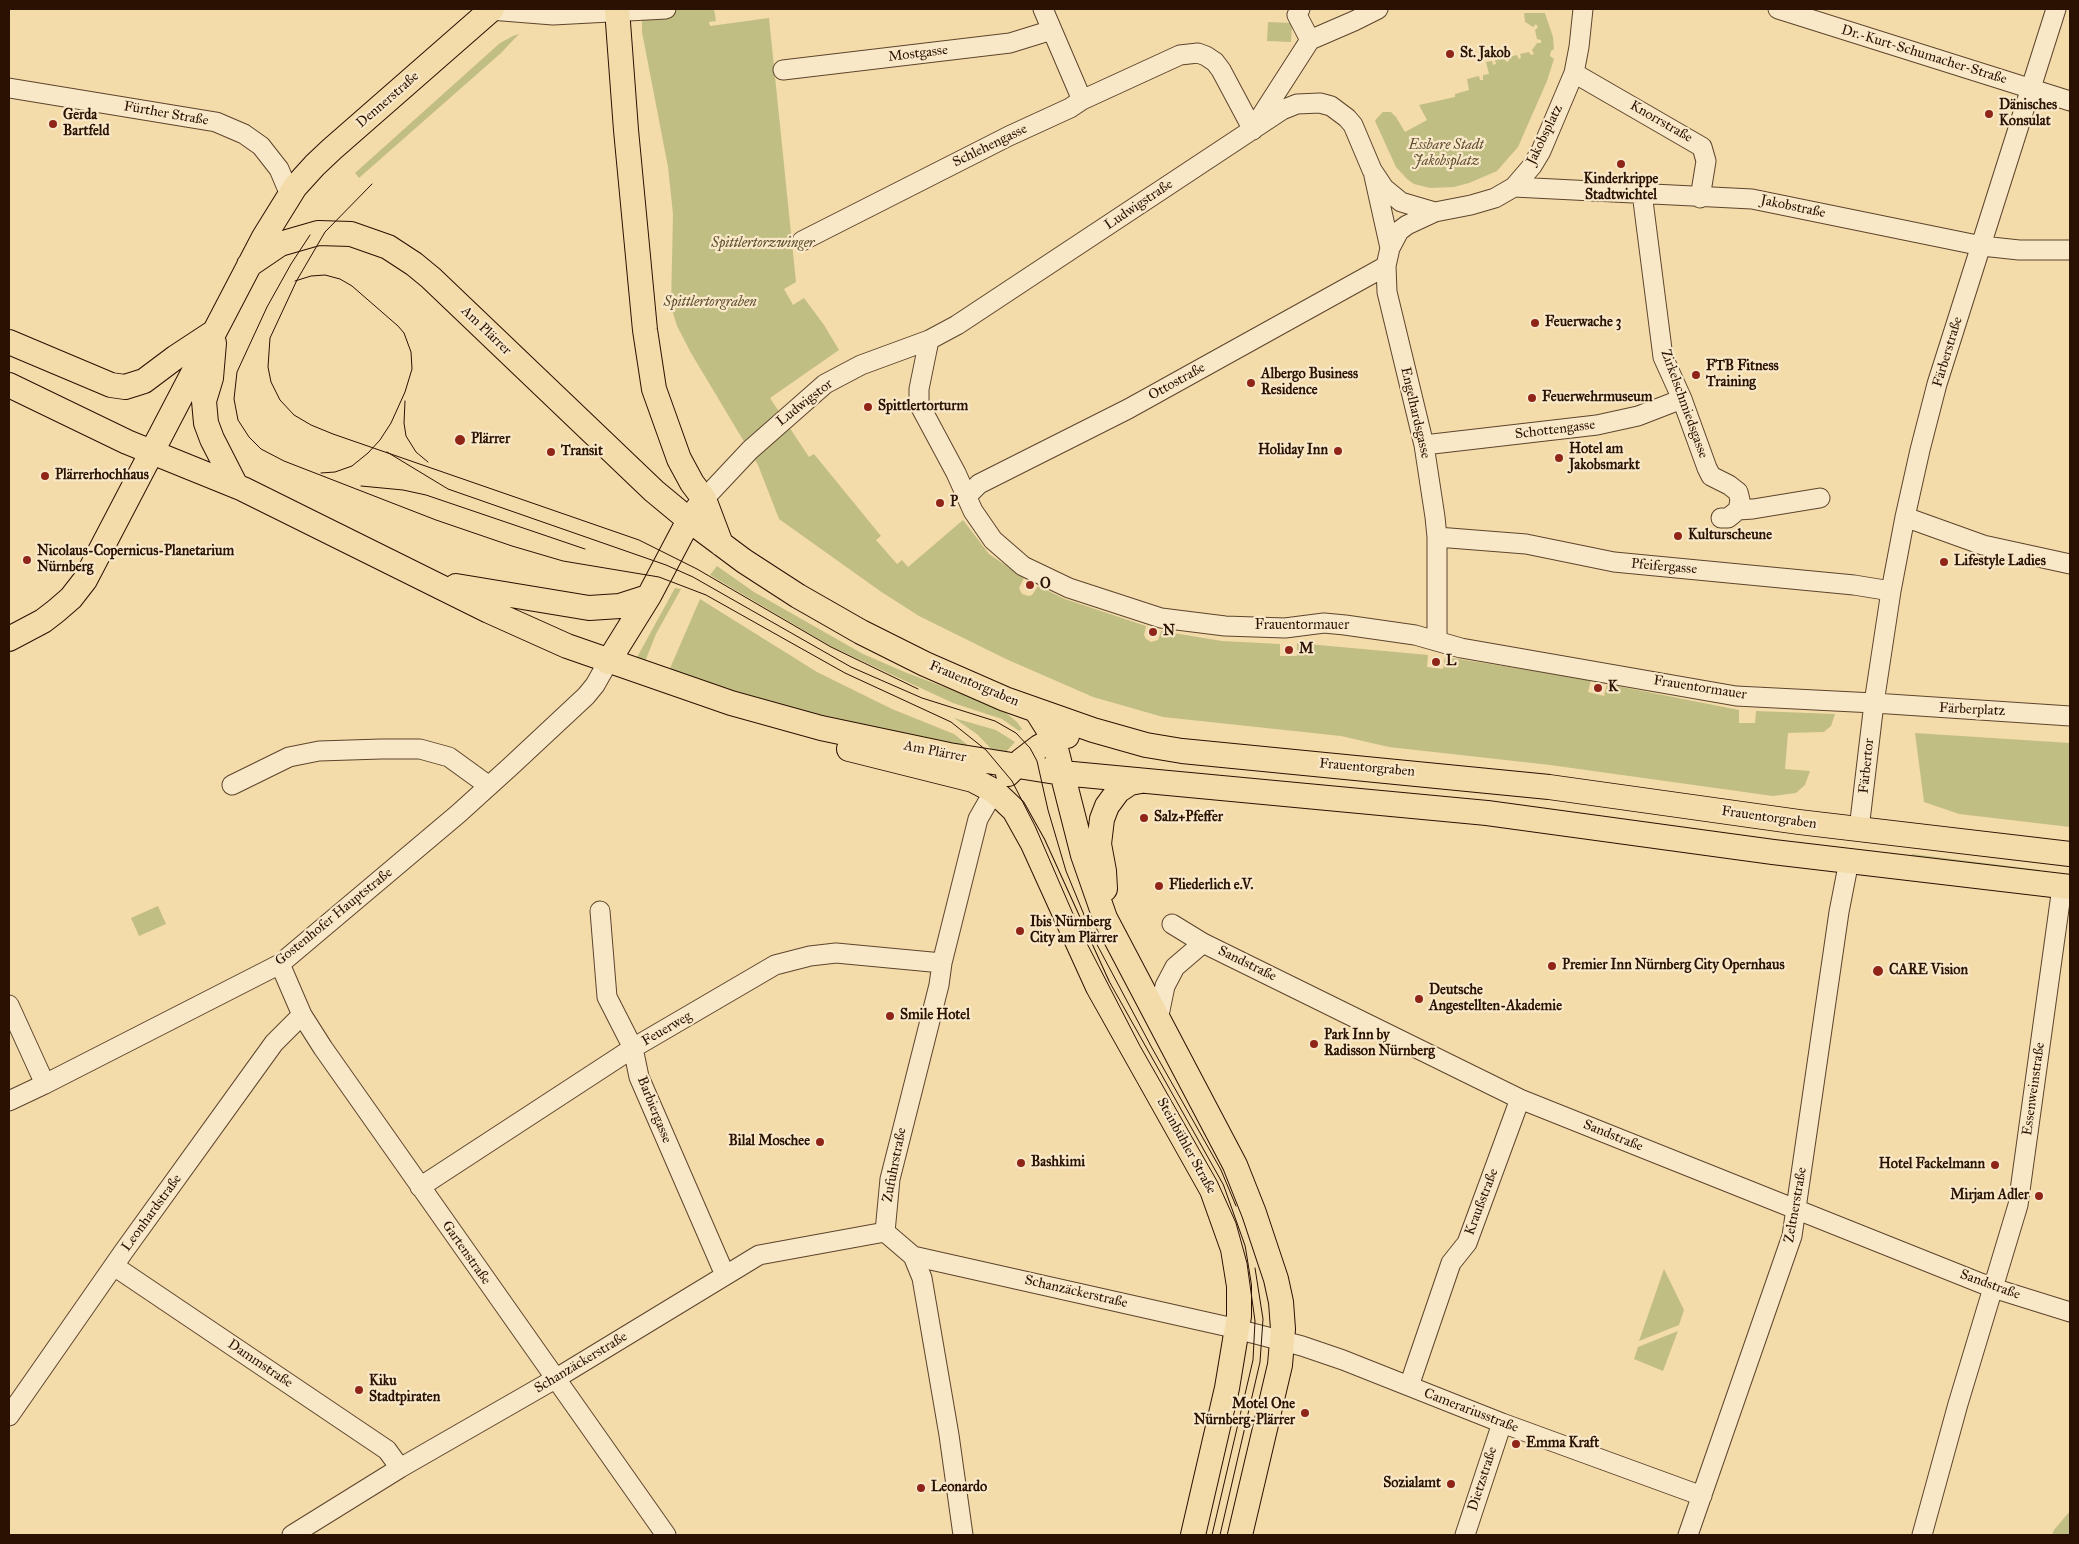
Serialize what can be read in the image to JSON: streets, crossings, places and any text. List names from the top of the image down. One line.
{"streets":{"main road":["Dennerstraße","Am Plärrer","Frauentorgraben","Steinbühler Straße"],"street":["Mostgasse","Dr.-Kurt-Schumacher-Straße","Fürther Straße","Knorrstraße","Jakobsplatz","Schlehengasse","Ludwigstraße","Jakobstraße","Färberstraße","Ottostraße","Ludwigstor","Zirkelschmiedsgasse","Engelhardsgasse","Schottengasse","Pfeifergasse","Frauentormauer","Färberplatz","Färbertor","Gostenhofer Hauptstraße","Sandstraße","Feuerweg","Essenweinstraße","Barbiergasse","Zufuhrstraße","Kraußstraße","Zeltnerstraße","Leonhardstraße","Gartenstraße","Schanzäckerstraße","Dammstraße","Camerariusstraße","Dietzstraße"]},"crossings":[["Dr.-Kurt-Schumacher-Straße","Färberstraße"],["Dennerstraße","Fürther Straße"],["Dennerstraße","Am Plärrer"],["Fürther Straße","Am Plärrer"],["Knorrstraße","Jakobsplatz"],["Knorrstraße","Jakobstraße"],["Jakobsplatz","Ludwigstraße"],["Jakobsplatz","Jakobstraße"],["Jakobsplatz","Ottostraße"],["Jakobsplatz","Engelhardsgasse"],["Schlehengasse","Ludwigstraße"],["Ludwigstraße","Ludwigstor"],["Ludwigstraße","Frauentormauer"],["Jakobstraße","Färberstraße"],["Jakobstraße","Zirkelschmiedsgasse"],["Am Plärrer","Frauentorgraben"],["Am Plärrer","Gostenhofer Hauptstraße"],["Am Plärrer","Steinbühler Straße"],["Am Plärrer","Zufuhrstraße"],["Färberstraße","Pfeifergasse"],["Färberstraße","Frauentormauer"],["Färberstraße","Färberplatz"],["Färberstraße","Färbertor"],["Ottostraße","Engelhardsgasse"],["Ottostraße","Frauentormauer"],["Ludwigstor","Frauentormauer"],["Zirkelschmiedsgasse","Schottengasse"],["Engelhardsgasse","Schottengasse"],["Engelhardsgasse","Pfeifergasse"],["Engelhardsgasse","Frauentormauer"],["Frauentormauer","Färberplatz"],["Frauentormauer","Färbertor"],["Frauentorgraben","Färbertor"],["Färberplatz","Färbertor"],["Gostenhofer Hauptstraße","Gartenstraße"],["Sandstraße","Essenweinstraße"],["Sandstraße","Kraußstraße"],["Sandstraße","Zeltnerstraße"],["Feuerweg","Barbiergasse"],["Feuerweg","Zufuhrstraße"],["Feuerweg","Gartenstraße"],["Barbiergasse","Schanzäckerstraße"],["Steinbühler Straße","Zufuhrstraße"],["Steinbühler Straße","Schanzäckerstraße"],["Steinbühler Straße","Camerariusstraße"],["Zufuhrstraße","Schanzäckerstraße"],["Kraußstraße","Camerariusstraße"],["Zeltnerstraße","Camerariusstraße"],["Leonhardstraße","Gartenstraße"],["Leonhardstraße","Dammstraße"],["Gartenstraße","Schanzäckerstraße"],["Schanzäckerstraße","Dammstraße"],["Schanzäckerstraße","Camerariusstraße"],["Camerariusstraße","Dietzstraße"]],"parks":["Essbare Stadt Jakobsplatz","Spittlertorzwinger","Spittlertorgraben"],"places":["St. Jakob","Dänisches Konsulat","Gerda Bartfeld","Kinderkrippe Stadtwichtel","Feuerwache 3","FTB Fitness Training","Albergo Business Residence","Feuerwehrmuseum","Spittlertorturm","Plärrer","Holiday Inn","Transit","Hotel am Jakobsmarkt","Plärrerhochhaus","P","Kulturscheune","Nicolaus-Copernicus-Planetarium Nürnberg","Lifestyle Ladies","O","N","M","L","K","Salz+Pfeffer","Fliederlich e.V.","Ibis Nürnberg City am Plärrer","Premier Inn Nürnberg City Opernhaus","CARE Vision","Deutsche Angestellten-Akademie","Smile Hotel","Park Inn by Radisson Nürnberg","Bilal Moschee","Bashkimi","Hotel Fackelmann","Mirjam Adler","Kiku Stadtpiraten","Motel One Nürnberg-Plärrer","Emma Kraft","Sozialamt","Leonardo"]}
